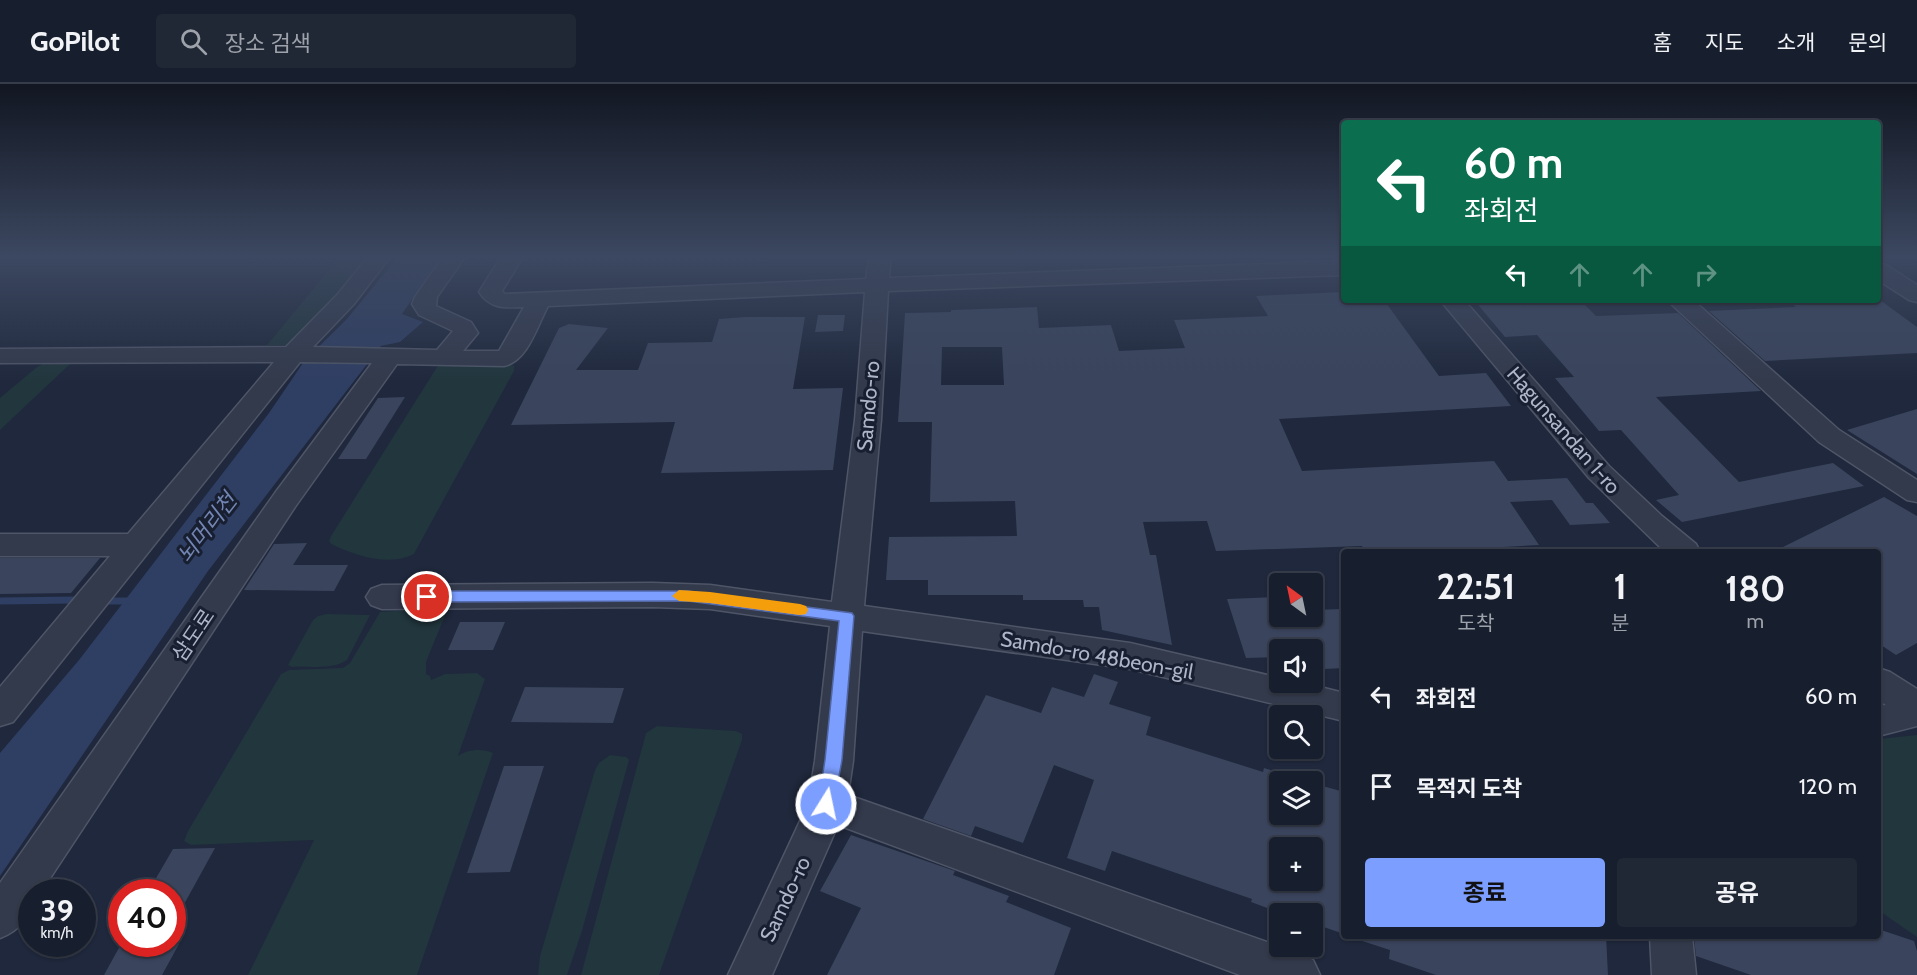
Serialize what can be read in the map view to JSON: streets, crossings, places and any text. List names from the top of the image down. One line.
{"streets":{"street":["Samdo-ro","Hagunsandan 1-ro","삼도로","Samdo-ro 48beon-gil"]},"crossings":[["Samdo-ro","Samdo-ro 48beon-gil"]],"water":["뇌머리천"],"north":"top left","page":{"header":"GoPilot","search":"장소 검색","nav":["홈","지도","소개","문의"],"turn":["60 m","좌회전"],"eta":["22:51","도착","1","분","180","m"],"map_buttons":["+","−"],"list":[{"name":"좌회전","value":"60 m"},{"name":"목적지 도착","value":"120 m"}],"buttons":["종료","공유"],"speed":"39 km/h","limit":"40"}}
